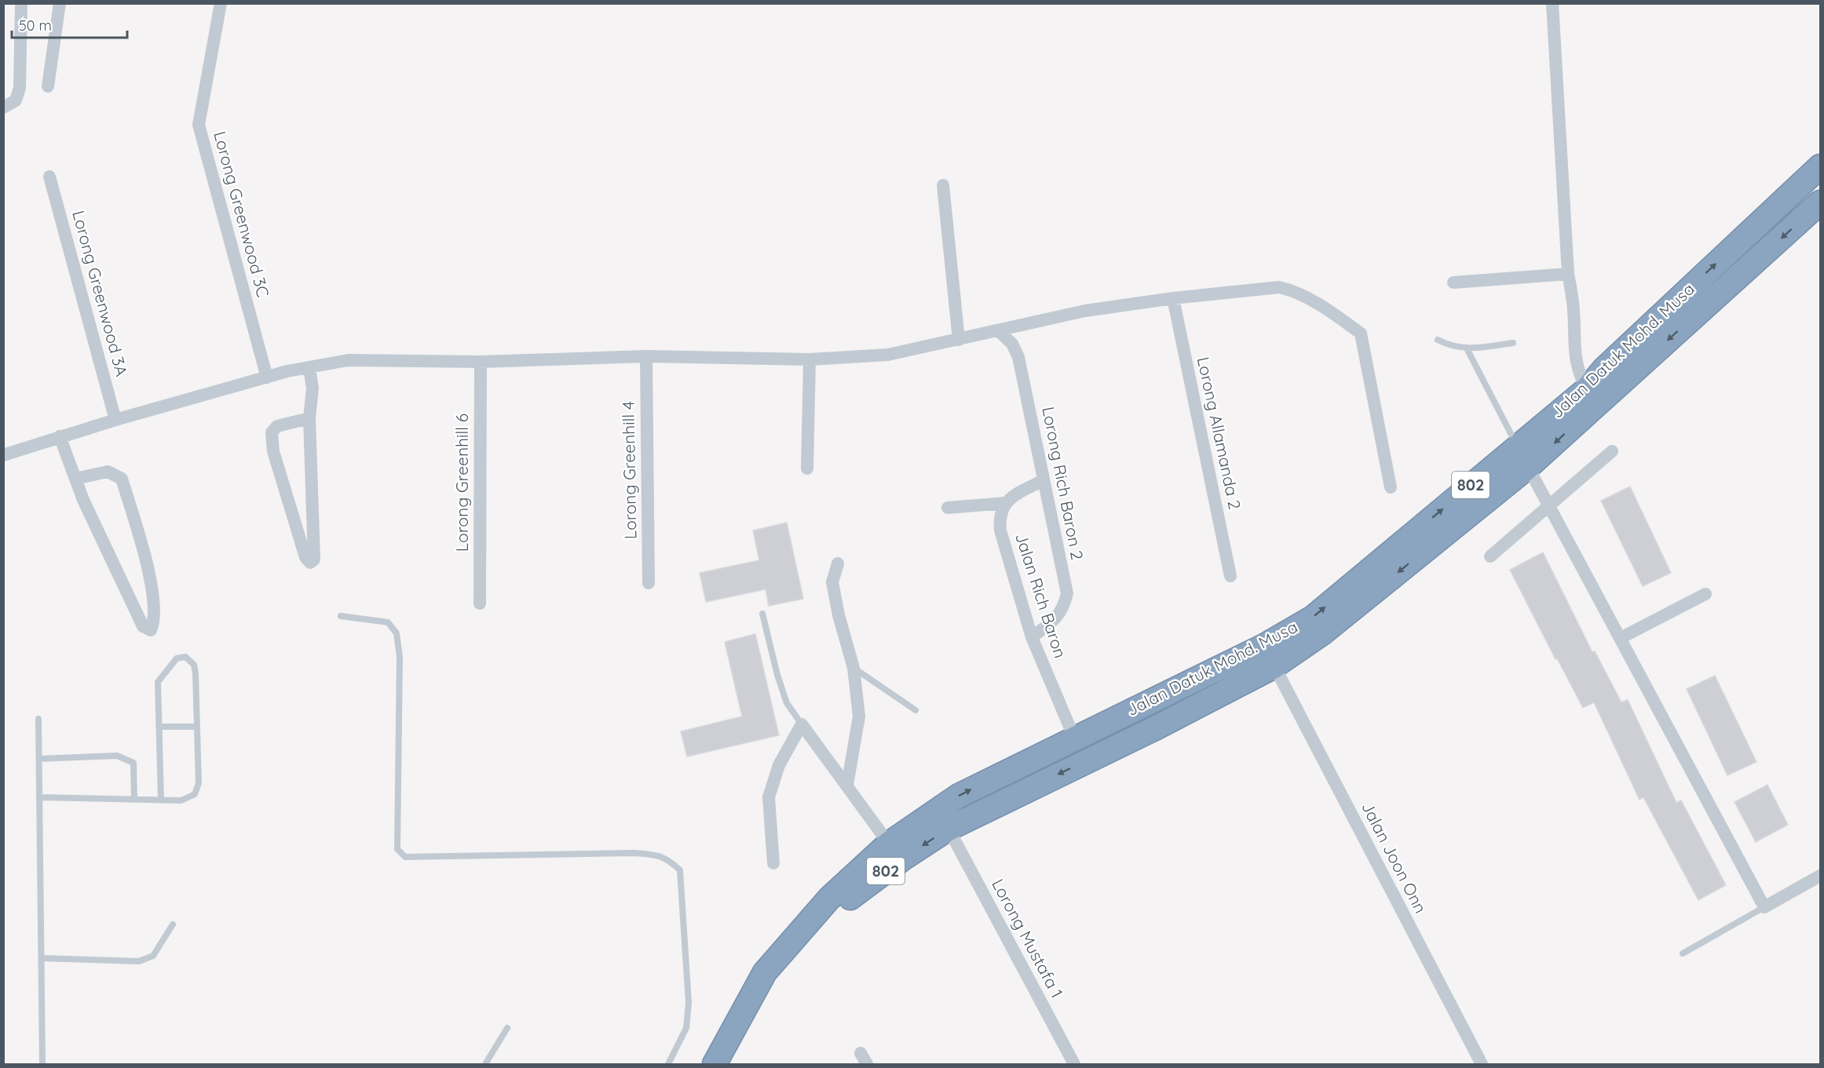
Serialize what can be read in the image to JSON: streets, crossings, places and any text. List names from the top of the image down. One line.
{"streets":{"highway":["Jalan Datuk Mohd. Musa","802"],"street":["Lorong Greenwood 3C","Lorong Greenwood 3A","Lorong Allamanda 2","Lorong Greenhill 4","Lorong Greenhill 6","Lorong Rich Baron 2","Jalan Rich Baron","Jalan Joon Onn","Lorong Mustafa 1"]},"crossings":[["Jalan Datuk Mohd. Musa","Jalan Rich Baron"],["Jalan Datuk Mohd. Musa","Jalan Joon Onn"],["Jalan Datuk Mohd. Musa","Lorong Mustafa 1"],["Lorong Rich Baron 2","Jalan Rich Baron"]],"scale_bar":"50 m"}
